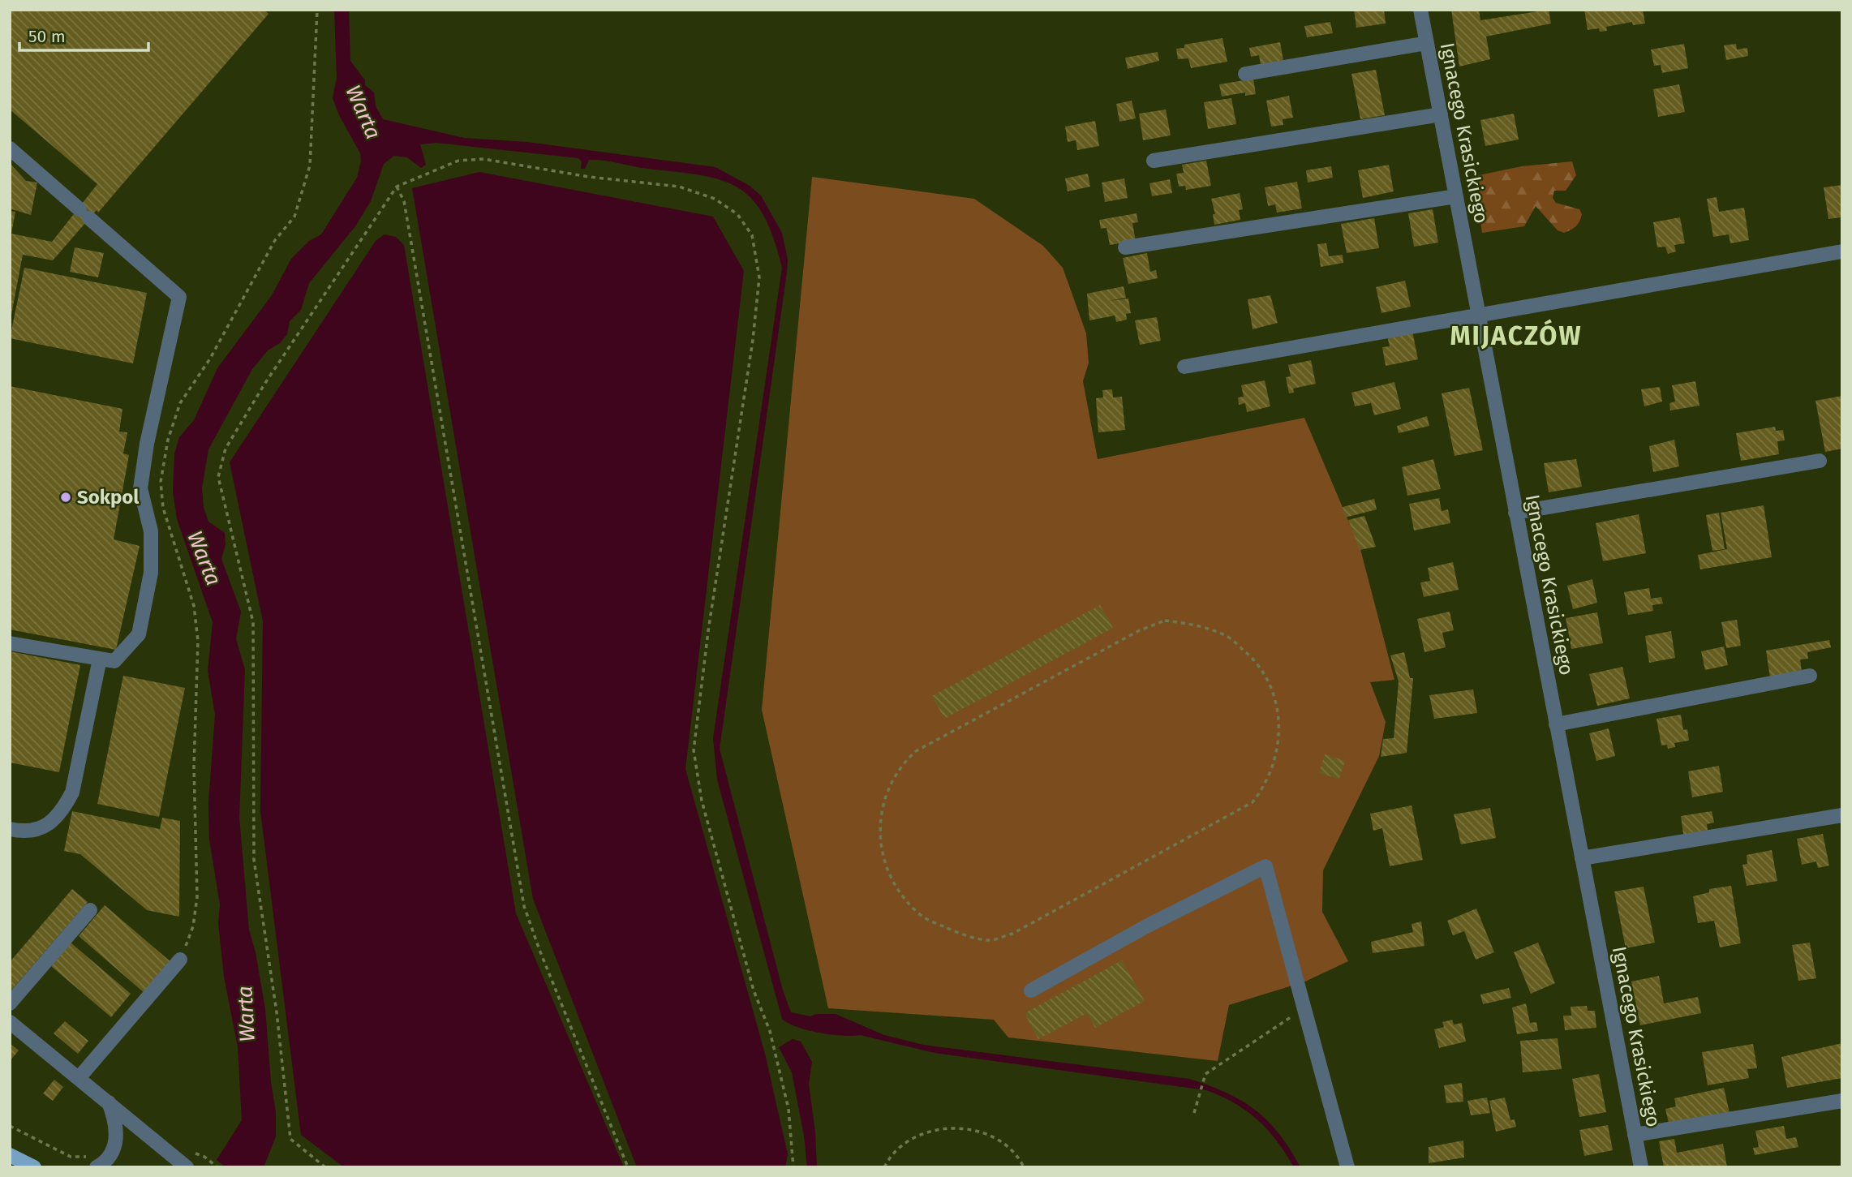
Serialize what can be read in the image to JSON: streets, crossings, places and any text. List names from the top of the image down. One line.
{"streets":{"street":["Ignacego Krasickiego"]},"districts":["MIJACZÓW"],"water":["Warta"],"places":["Sokpol"],"scale_bar":"50 m"}
